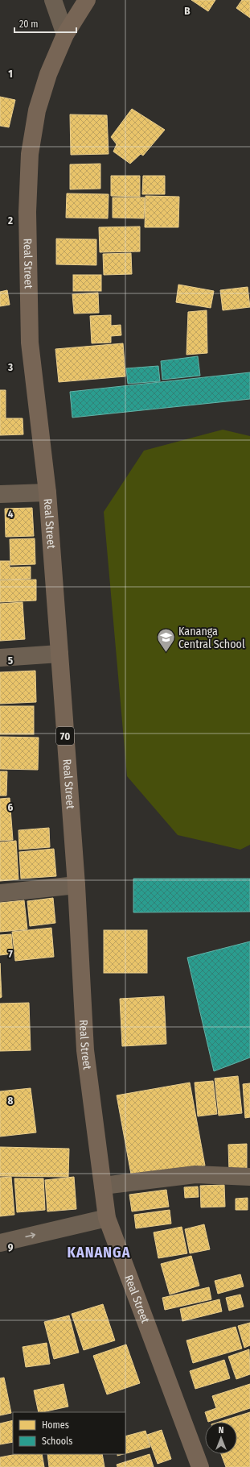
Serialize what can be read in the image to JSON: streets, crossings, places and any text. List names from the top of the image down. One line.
{"streets":{"highway":["Real Street","70"]},"districts":["KANANGA"],"places":{"school or university":["Kananga Central School"]},"legend":["Homes","Schools"],"scale_bar":"20 m","north":"top","grid":{"columns":["B"],"rows":["1","2","3","4","5","6","7","8","9"]}}
